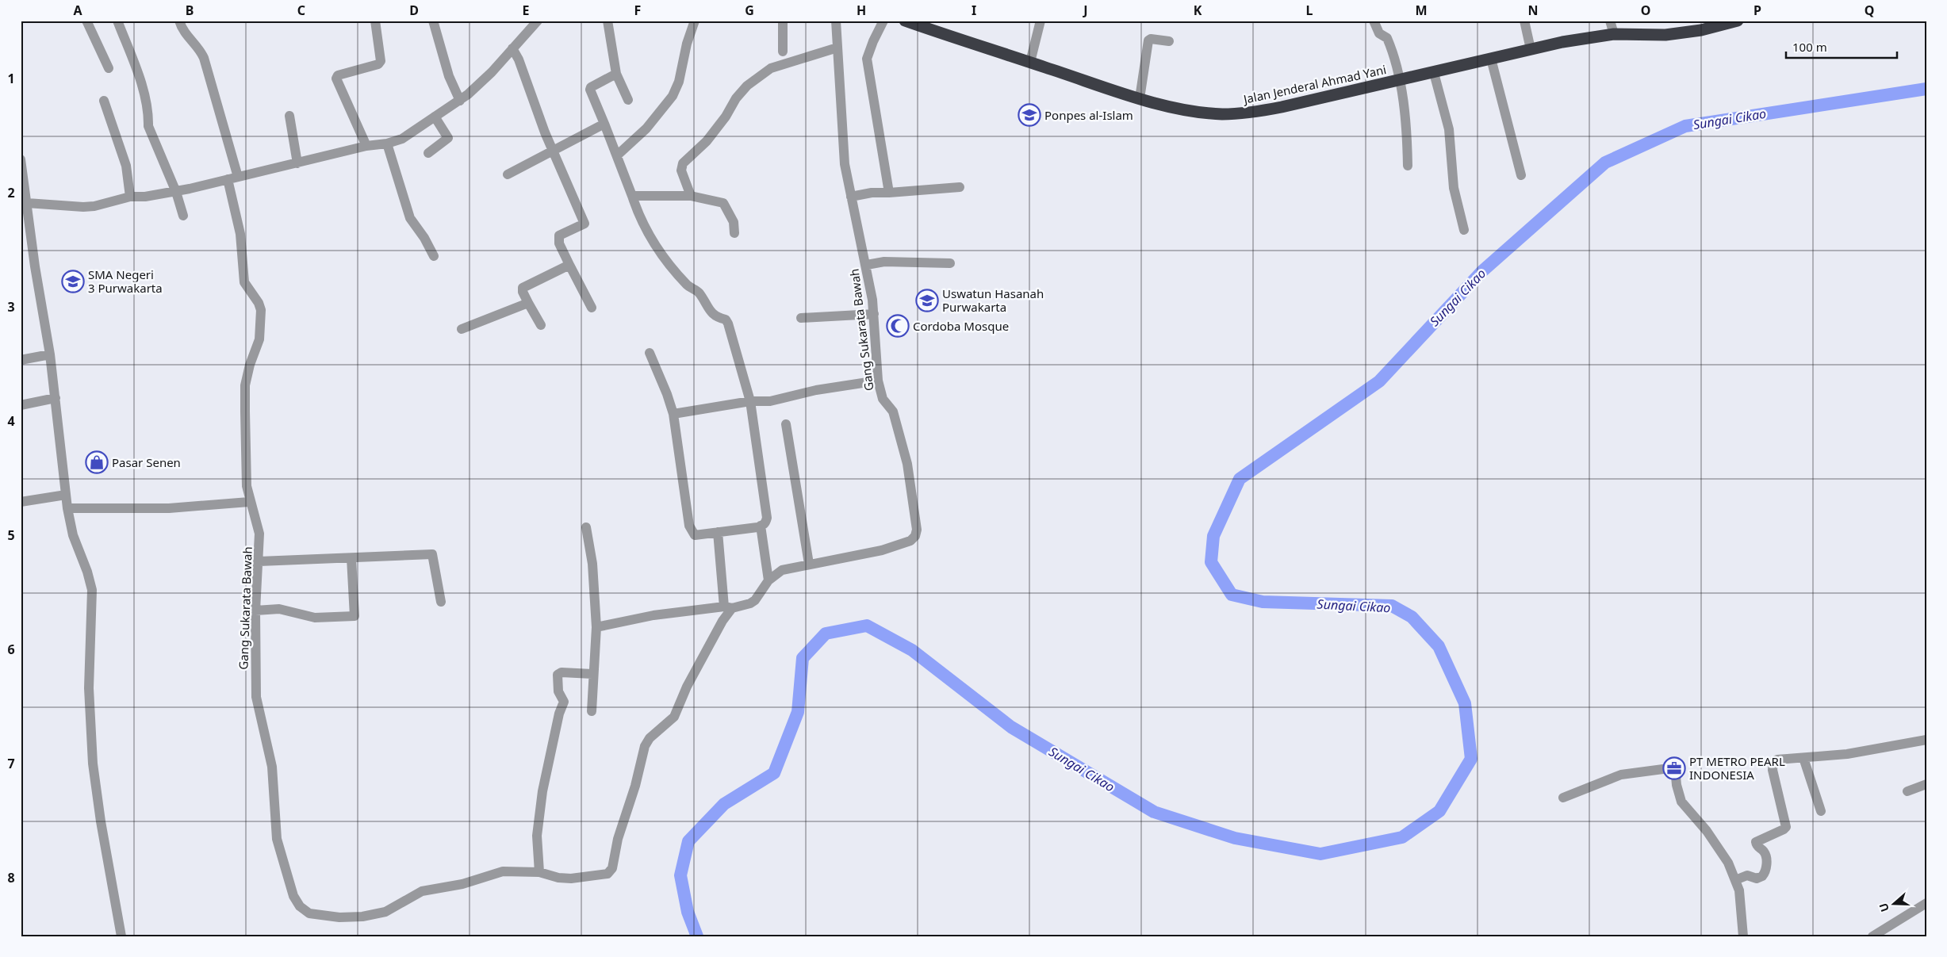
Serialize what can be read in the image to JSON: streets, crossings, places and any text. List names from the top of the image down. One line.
{"streets":{"highway":["Jalan Jenderal Ahmad Yani"],"street":["Gang Sukarata Bawah"]},"water":["Sungai Cikao"],"places":{"school or university":["Ponpes al-Islam","SMA Negeri 3 Purwakarta","Uswatun Hasanah Purwakarta"],"mosque":["Cordoba Mosque"],"shop":["Pasar Senen"],"office":["PT METRO PEARL INDONESIA"]},"scale_bar":"100 m","north":"left","grid":{"columns":["A","B","C","D","E","F","G","H","I","J","K","L","M","N","O","P","Q"],"rows":["1","2","3","4","5","6","7","8"]}}
